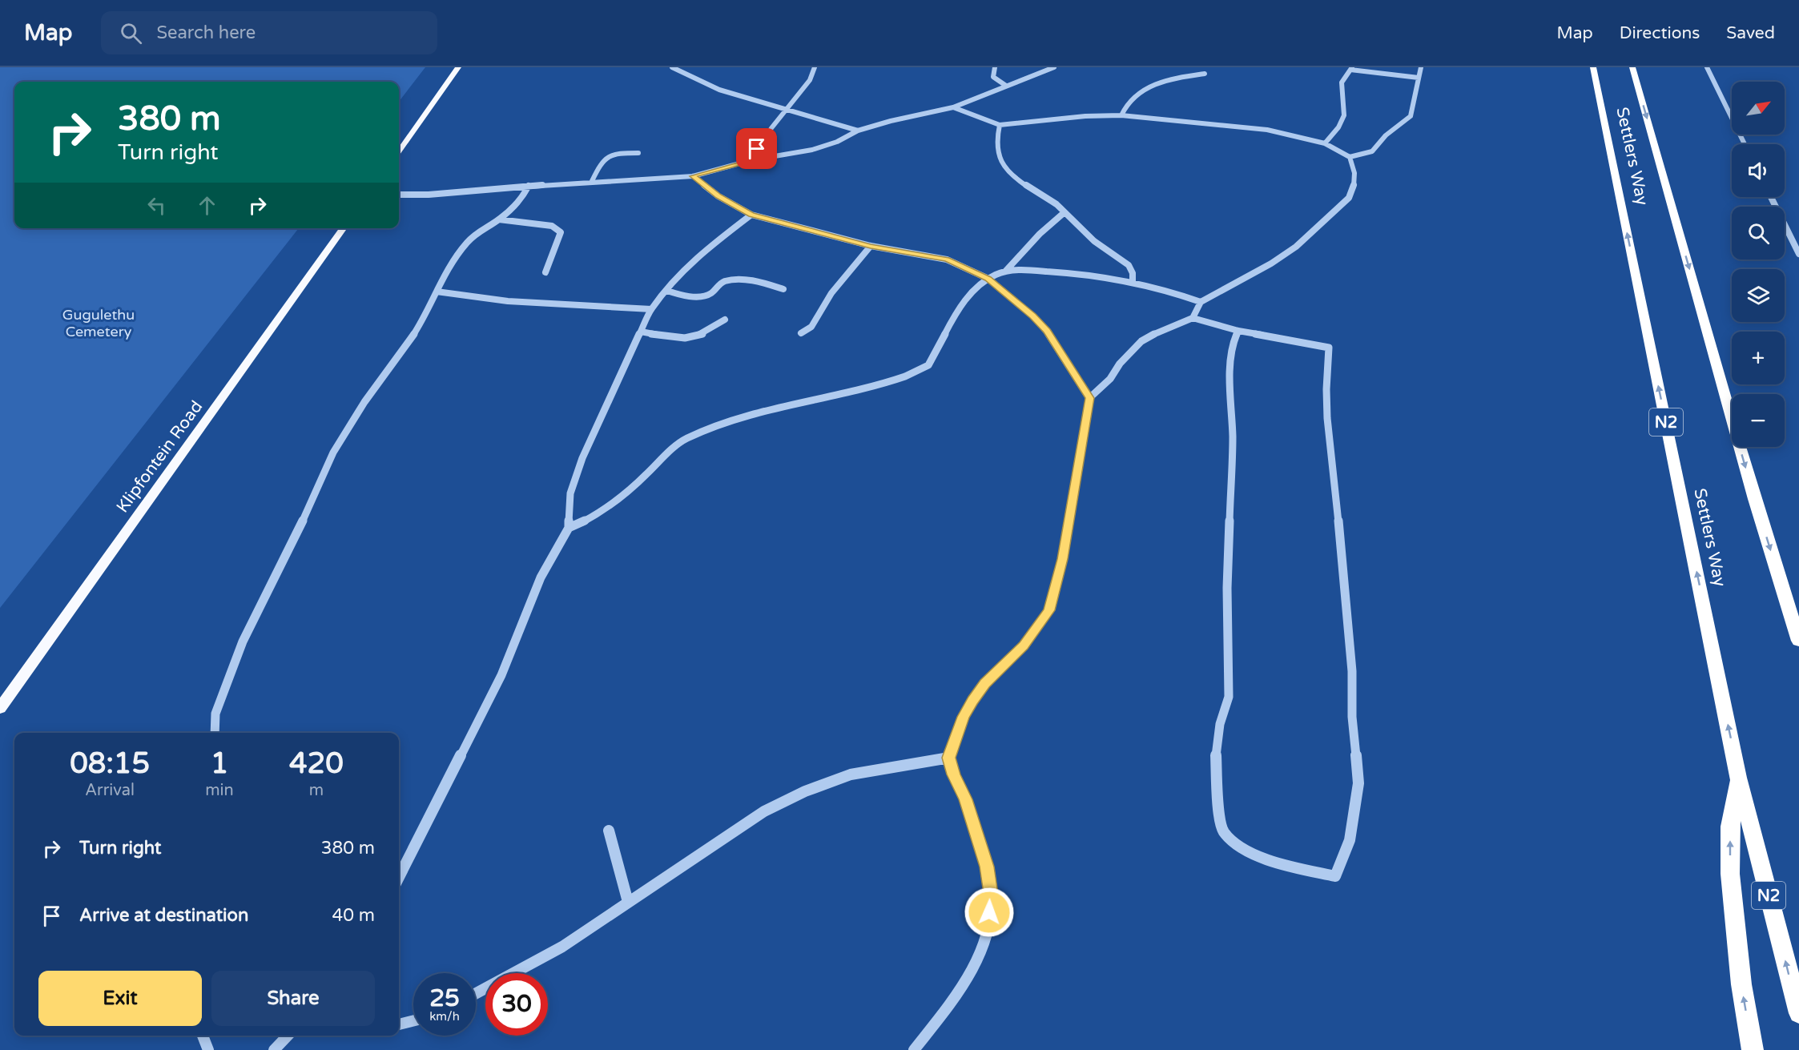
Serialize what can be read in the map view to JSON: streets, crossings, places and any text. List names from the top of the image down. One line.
{"streets":{"highway":["Settlers Way","N2"],"main road":["Klipfontein Road"]},"parks":["Gugulethu Cemetery"],"north":"top right","page":{"header":"Map","search":"Search here","nav":["Map","Directions","Saved"],"map_buttons":["+","−"],"turn":["380 m","Turn right"],"eta":["08:15","Arrival","1","min","420","m"],"list":[{"name":"Turn right","value":"380 m"},{"name":"Arrive at destination","value":"40 m"}],"buttons":["Exit","Share"],"speed":"25 km/h","limit":"30"}}
